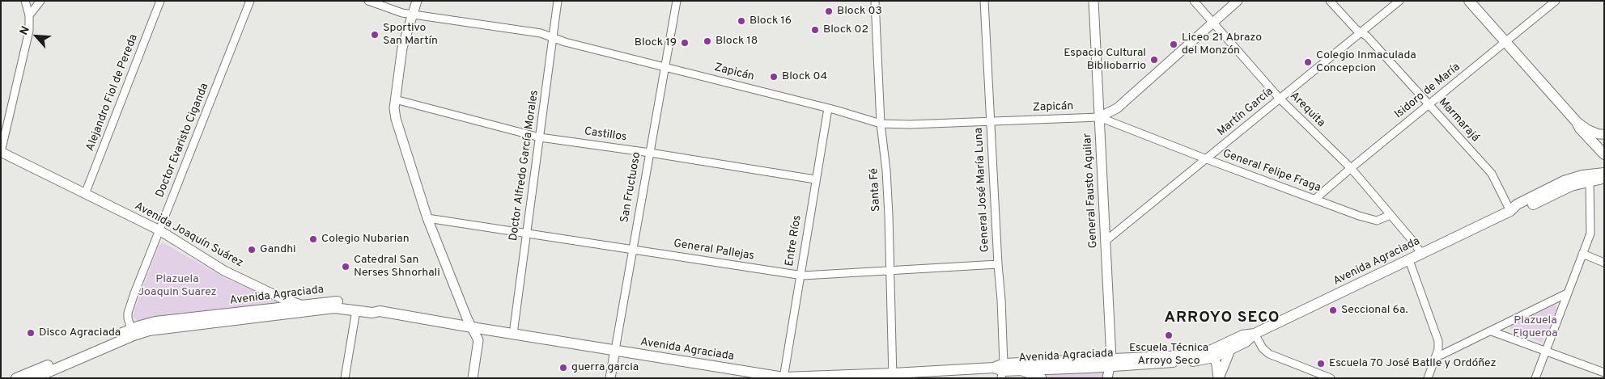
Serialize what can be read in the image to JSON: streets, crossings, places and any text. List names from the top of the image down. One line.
{"streets":{"main road":["Avenida Agraciada"],"street":["Zapicán","Isidoro de María","Alejandro Fiol de Pereda","Arequita","Martín García","Marmarajá","Castillos","Doctor Evaristo Ciganda","Doctor Alfredo García Morales","General Felipe Fraga","San Fructuoso","Santa Fé","General José María Luna","General Fausto Aguilar","Avenida Joaquín Suárez","Entre Ríos","General Pallejas"]},"crossings":[["Zapicán","Doctor Alfredo García Morales"],["Zapicán","General Felipe Fraga"],["Zapicán","San Fructuoso"],["Zapicán","Santa Fé"],["Zapicán","General José María Luna"],["Zapicán","General Fausto Aguilar"],["Zapicán","Entre Ríos"],["Isidoro de María","Arequita"],["Isidoro de María","Marmarajá"],["Isidoro de María","General Felipe Fraga"],["Alejandro Fiol de Pereda","Avenida Joaquín Suárez"],["Arequita","Martín García"],["Arequita","General Felipe Fraga"],["Martín García","Marmarajá"],["Martín García","General Felipe Fraga"],["Martín García","General Fausto Aguilar"],["Marmarajá","Avenida Agraciada"],["Castillos","Doctor Alfredo García Morales"],["Castillos","San Fructuoso"],["Castillos","Entre Ríos"],["Doctor Evaristo Ciganda","Avenida Joaquín Suárez"],["Doctor Evaristo Ciganda","Avenida Agraciada"],["Doctor Alfredo García Morales","General Pallejas"],["Doctor Alfredo García Morales","Avenida Agraciada"],["General Felipe Fraga","General Fausto Aguilar"],["San Fructuoso","General Pallejas"],["San Fructuoso","Avenida Agraciada"],["Santa Fé","General Pallejas"],["Santa Fé","Avenida Agraciada"],["General José María Luna","General Pallejas"],["General José María Luna","Avenida Agraciada"],["General Fausto Aguilar","Avenida Agraciada"],["Avenida Joaquín Suárez","Avenida Agraciada"],["Entre Ríos","General Pallejas"],["Entre Ríos","Avenida Agraciada"]],"districts":["ARROYO SECO"],"parks":["Plazuela Joaquin Suarez","Plazuela Figueroa"],"places":["Block 03","Block 16","Block 02","Sportivo San Martín","Block 18","Block 19","Liceo 21 Abrazo del Monzón","Espacio Cultural Bibliobarrio","Colegio Inmaculada Concepcion","Block 04","Colegio Nubarian","Gandhi","Catedral San Nerses Shnorhali","Seccional 6a.","Disco Agraciada","Escuela Técnica Arroyo Seco","Escuela 70 José Batlle y Ordóñez","guerra garcia"],"north":"top left"}
